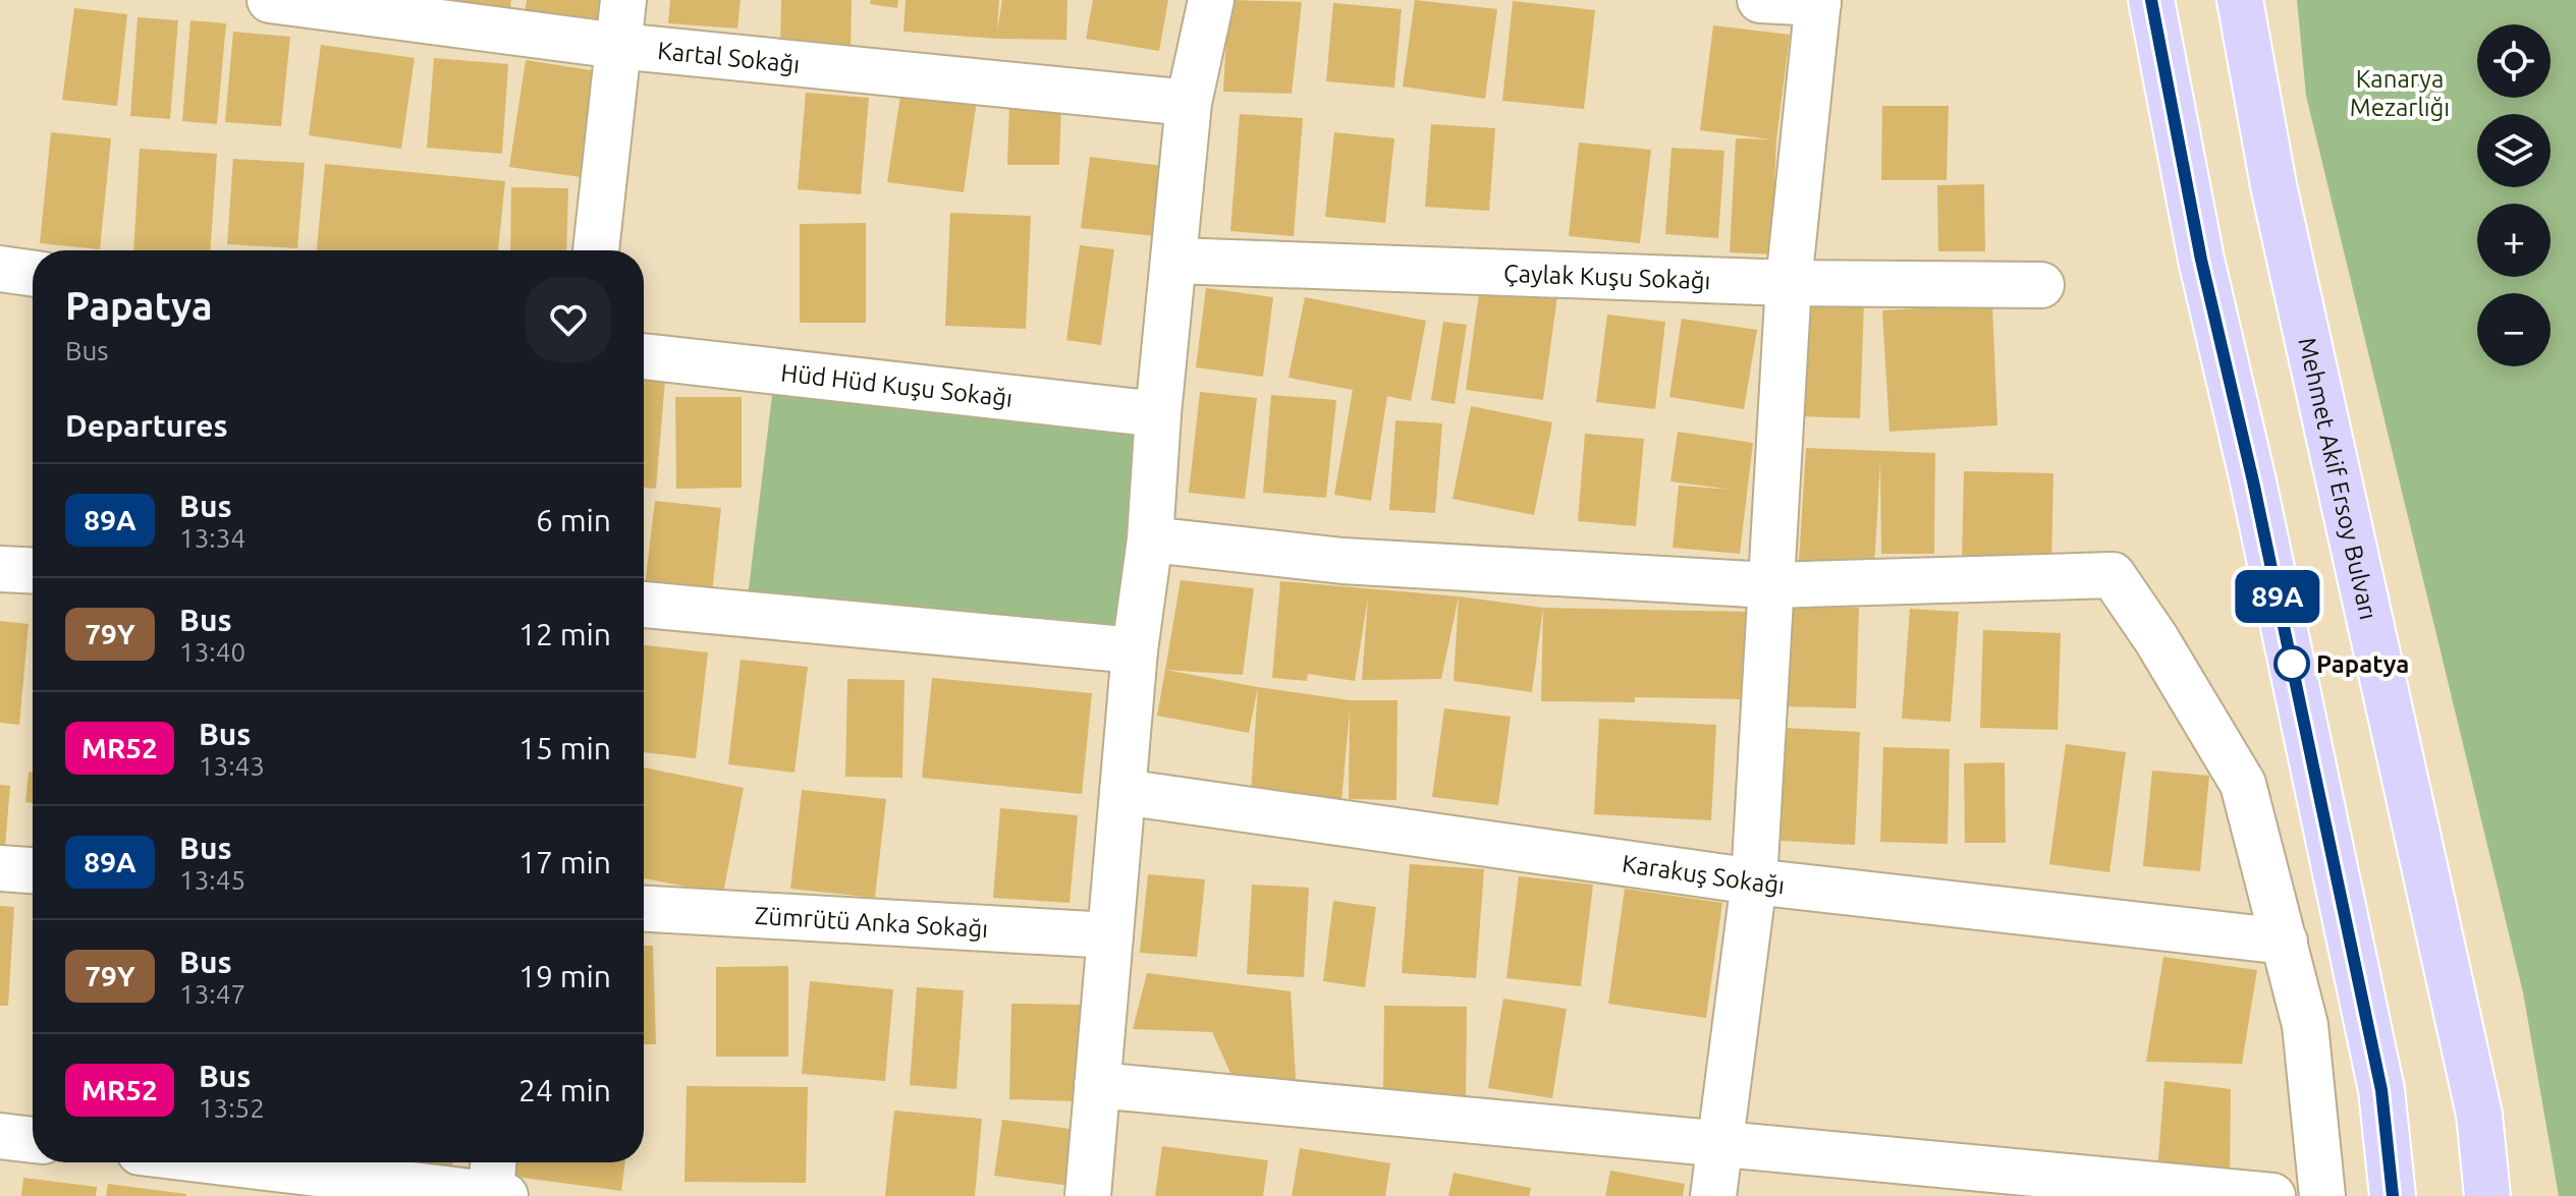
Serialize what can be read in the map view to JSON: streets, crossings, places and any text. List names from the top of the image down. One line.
{"streets":{"main road":["Mehmet Akif Ersoy Bulvarı"],"street":["Kartal Sokağı","Çaylak Kuşu Sokağı","Hüd Hüd Kuşu Sokağı","Karakuş Sokağı","Zümrütü Anka Sokağı"]},"parks":["Kanarya Mezarlığı"],"places":["Papatya"],"lines":["bus line 89A"],"page":{"on_map":"89A","map_buttons":["+","−"],"heading":[["Papatya","Bus"],"Departures"],"list":[{"mark":"89A","name":"Bus","note":"13:34","value":"6 min"},{"mark":"79Y","name":"Bus","note":"13:40","value":"12 min"},{"mark":"MR52","name":"Bus","note":"13:43","value":"15 min"},{"mark":"89A","name":"Bus","note":"13:45","value":"17 min"},{"mark":"79Y","name":"Bus","note":"13:47","value":"19 min"},{"mark":"MR52","name":"Bus","note":"13:52","value":"24 min"}]}}
